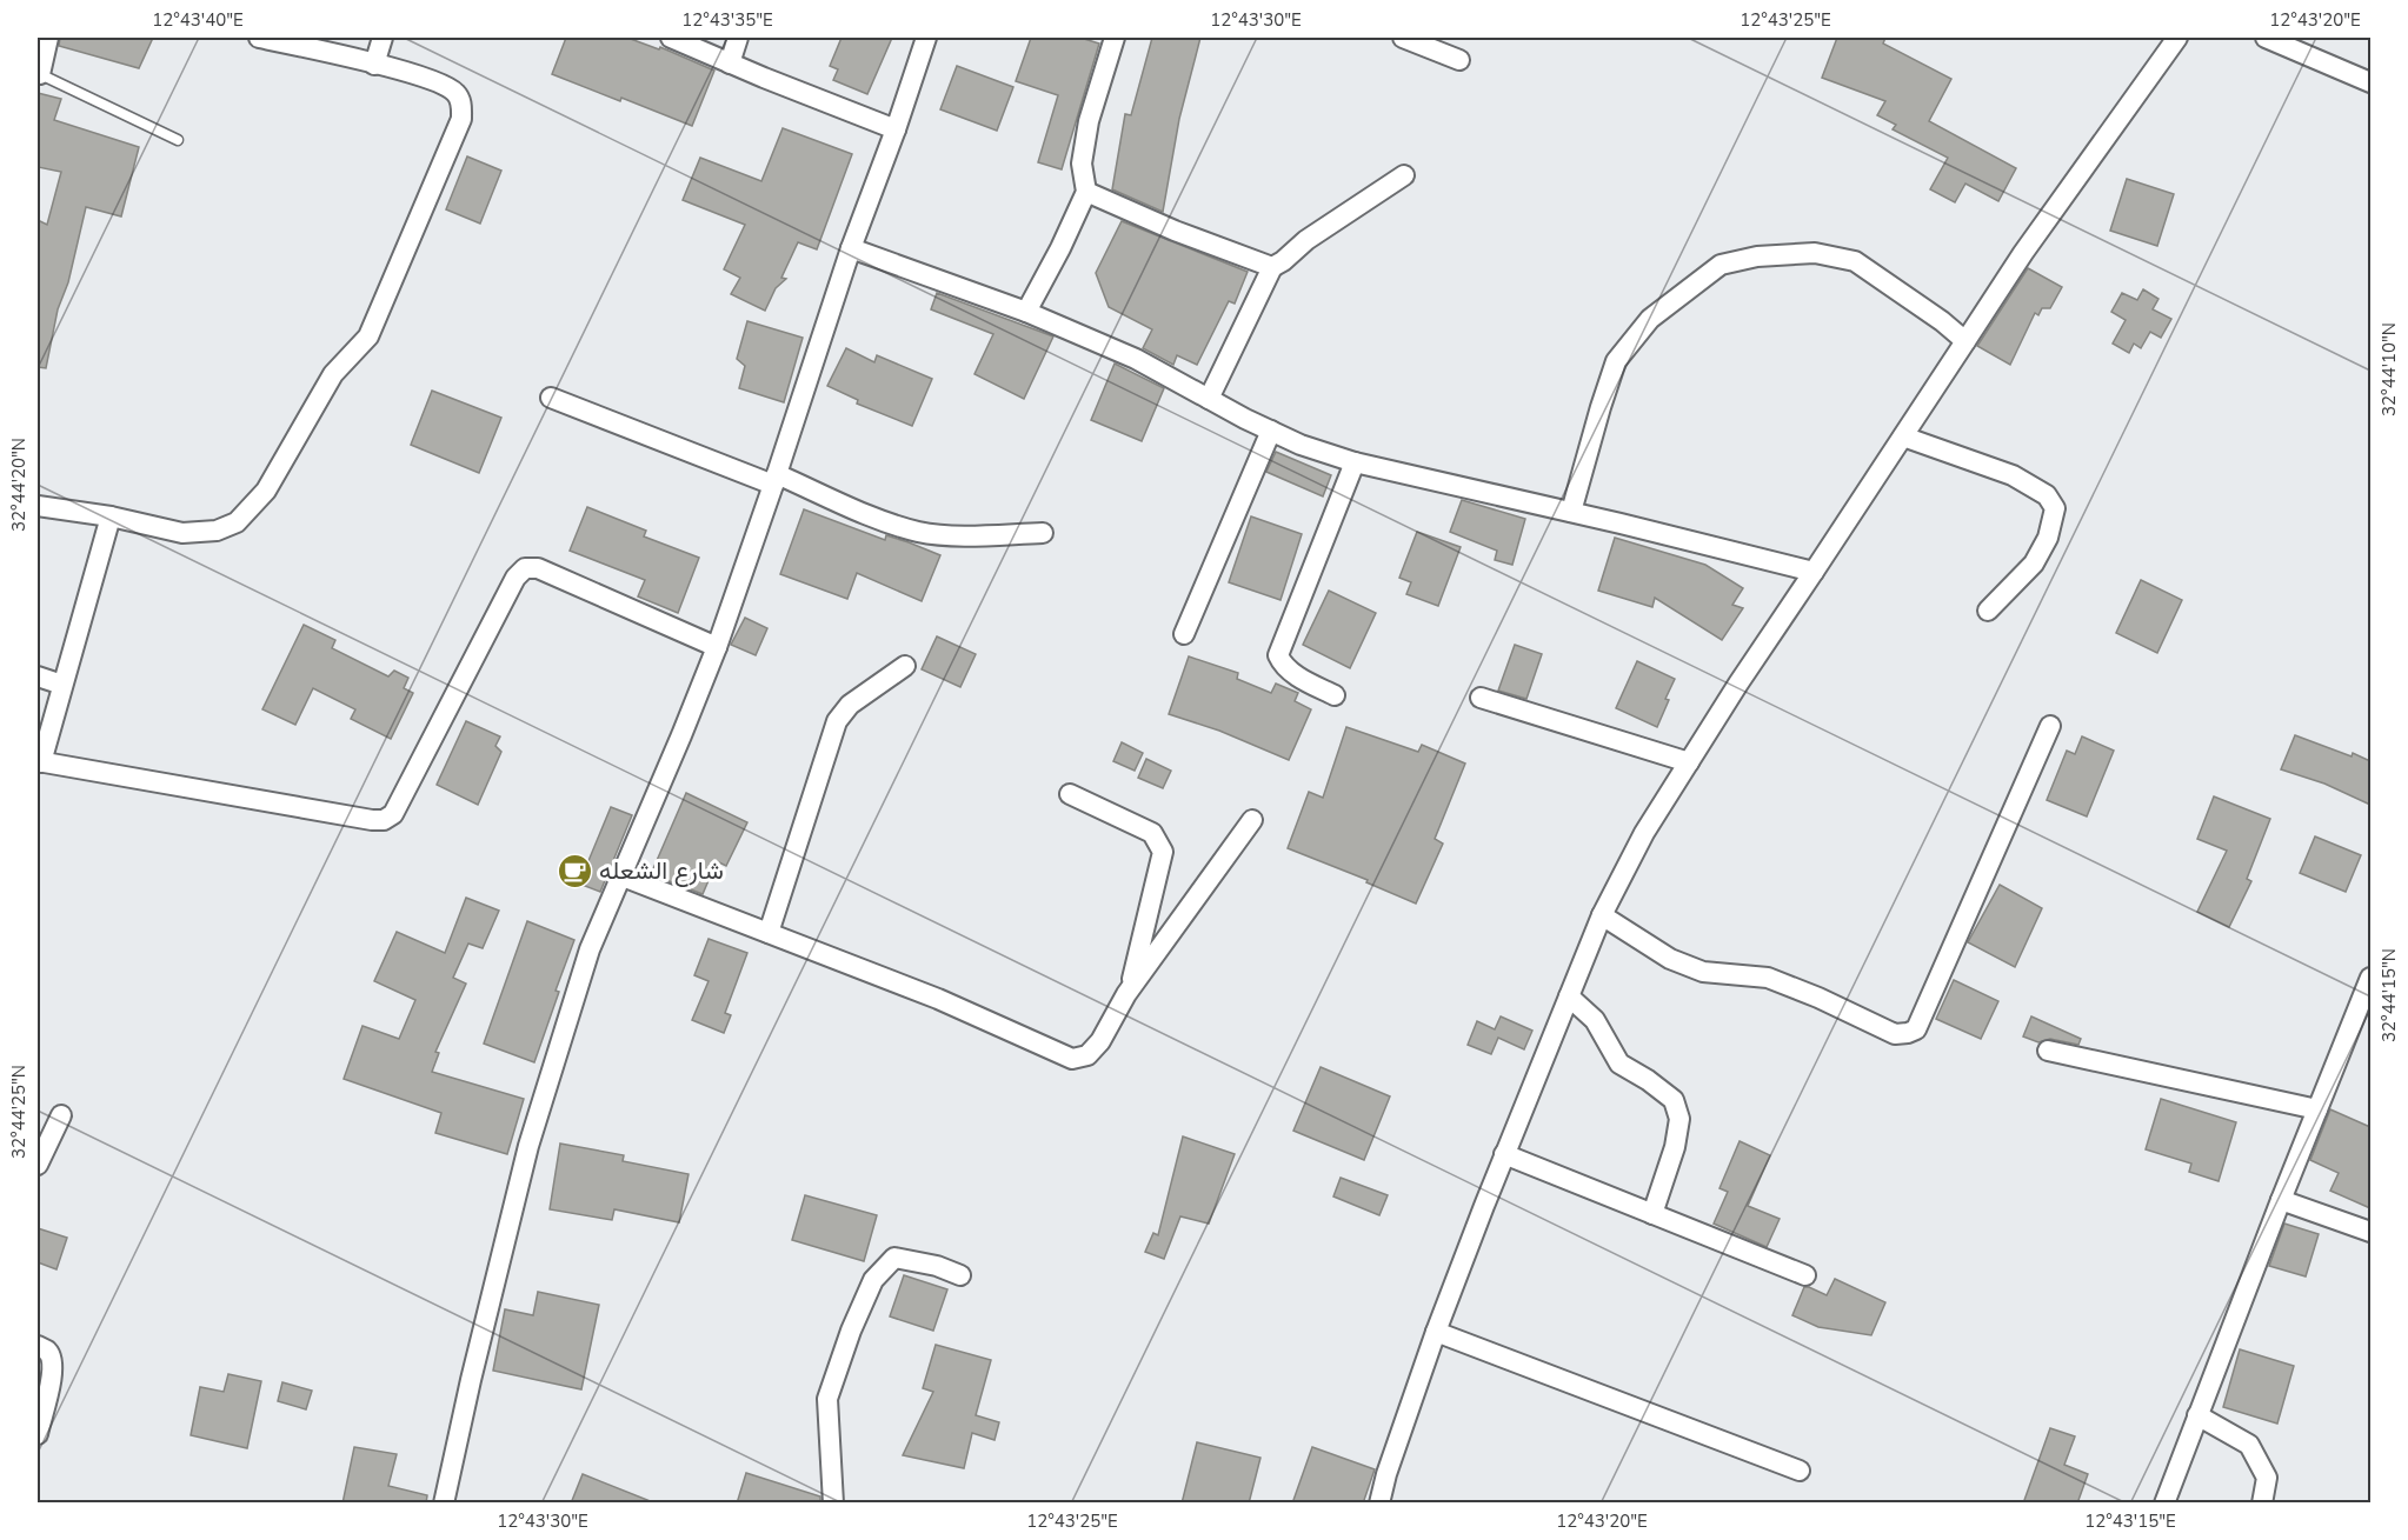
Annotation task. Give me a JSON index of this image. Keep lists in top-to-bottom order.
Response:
{
  "places": {
    "cafe": ["شارع الشعله"]
  },
  "coordinates": [
    "12°43'40\"E",
    "12°43'35\"E",
    "12°43'30\"E",
    "12°43'25\"E",
    "12°43'20\"E",
    "32°44'10\"N",
    "32°44'20\"N",
    "32°44'15\"N",
    "32°44'25\"N",
    "12°43'15\"E"
  ]
}
